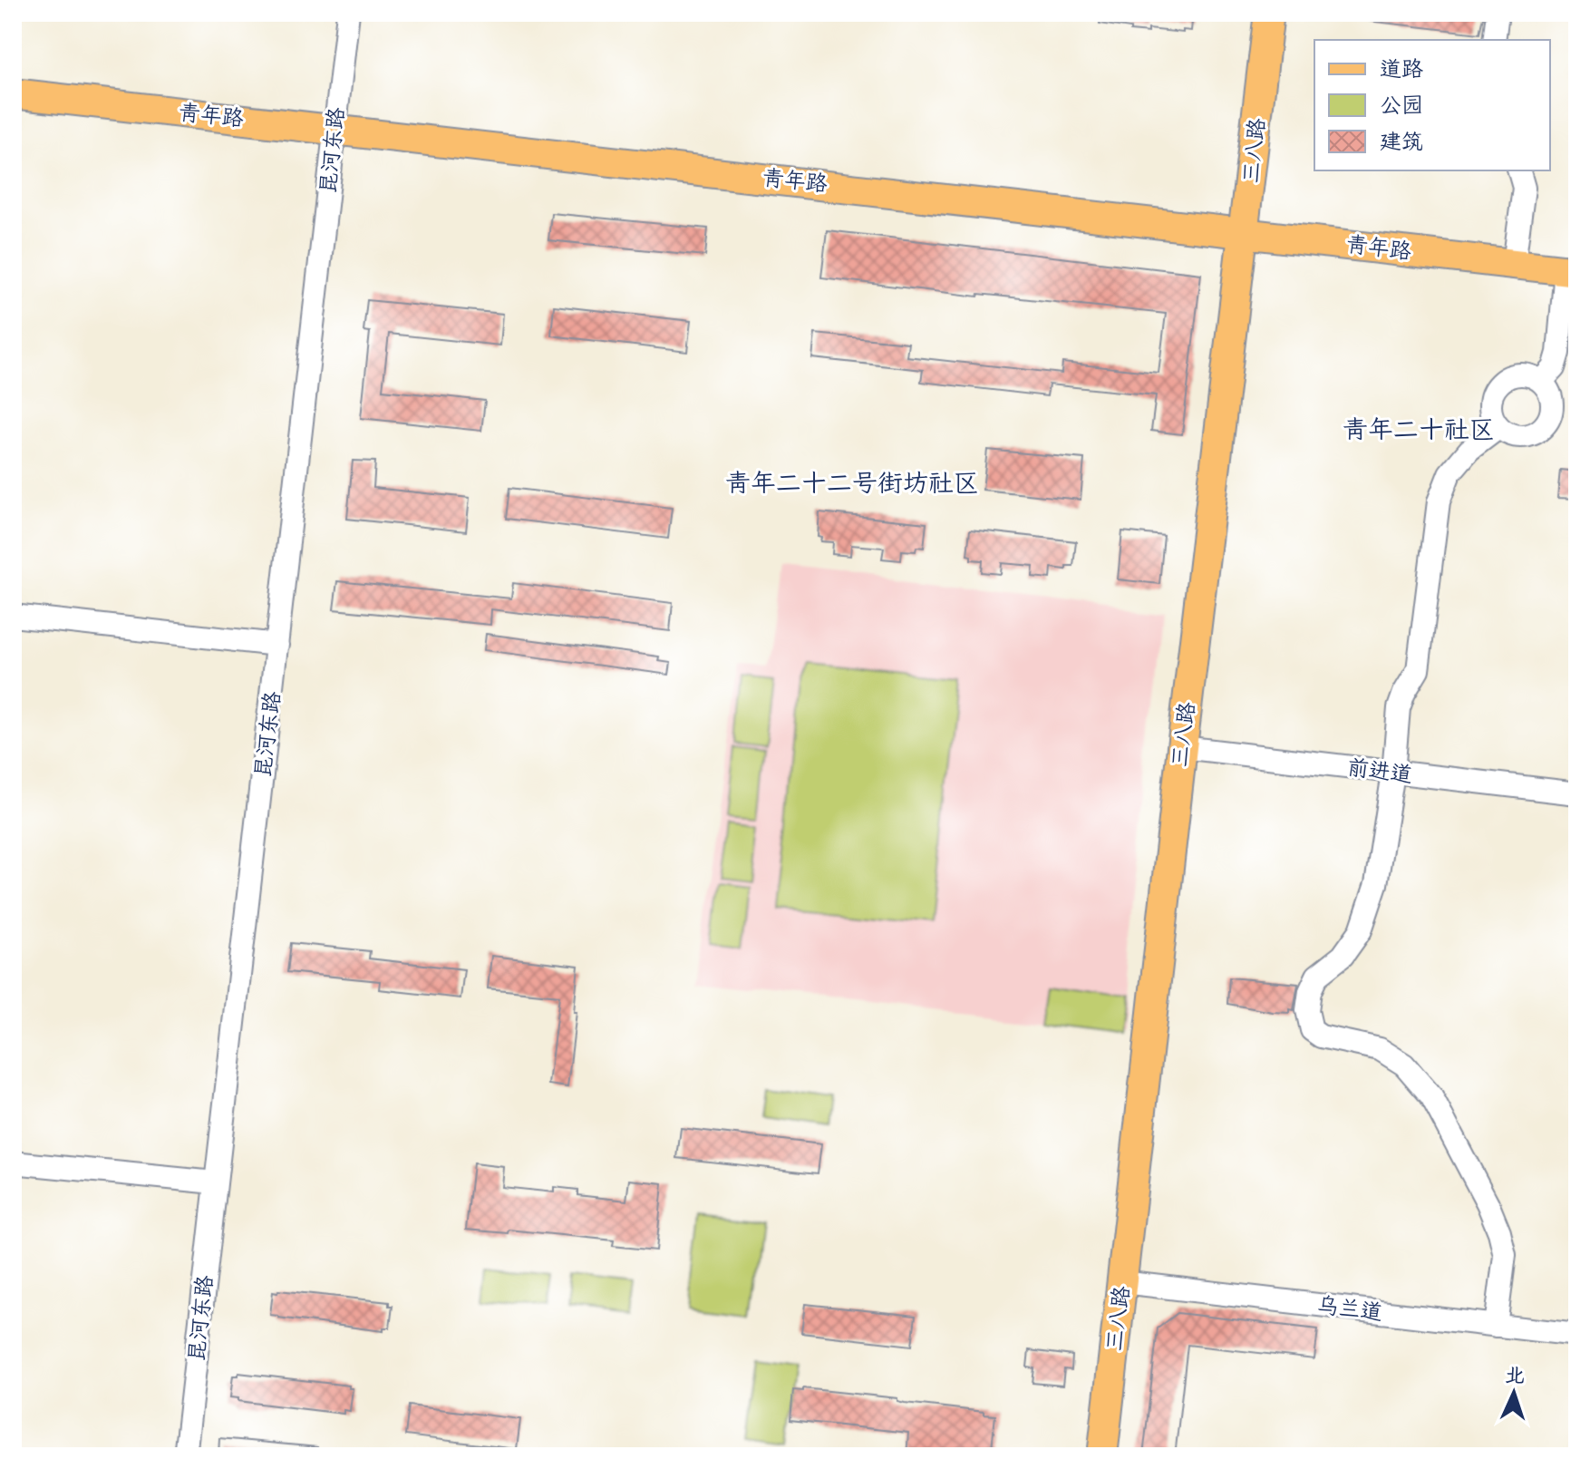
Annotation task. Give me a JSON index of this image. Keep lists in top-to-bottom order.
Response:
{
  "streets": {
    "main road": ["青年路", "三八路"],
    "street": ["昆河东路", "前进道", "乌兰道"]
  },
  "crossings": [
    ["青年路", "昆河东路"],
    ["青年路", "三八路"],
    ["三八路", "前进道"],
    ["三八路", "乌兰道"]
  ],
  "districts": ["青年二十社区", "青年二十二号街坊社区"],
  "legend": ["道路", "公园", "建筑"],
  "north": "top"
}
